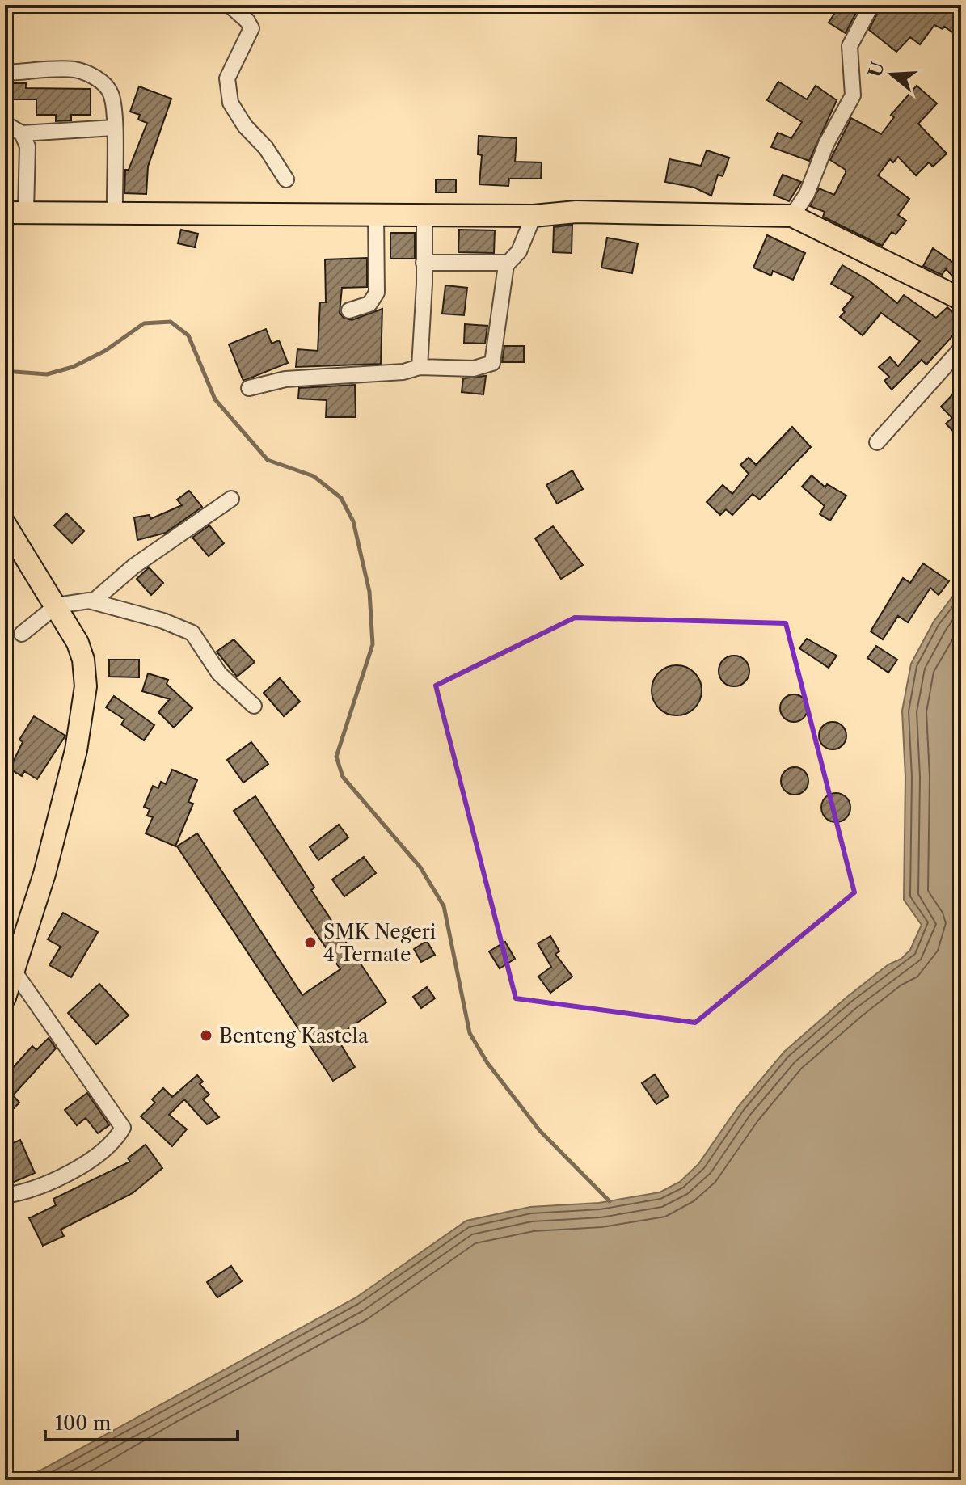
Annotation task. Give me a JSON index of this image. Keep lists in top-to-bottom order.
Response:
{
  "places": ["SMK Negeri 4 Ternate", "Benteng Kastela"],
  "scale_bar": "100 m",
  "north": "left"
}
